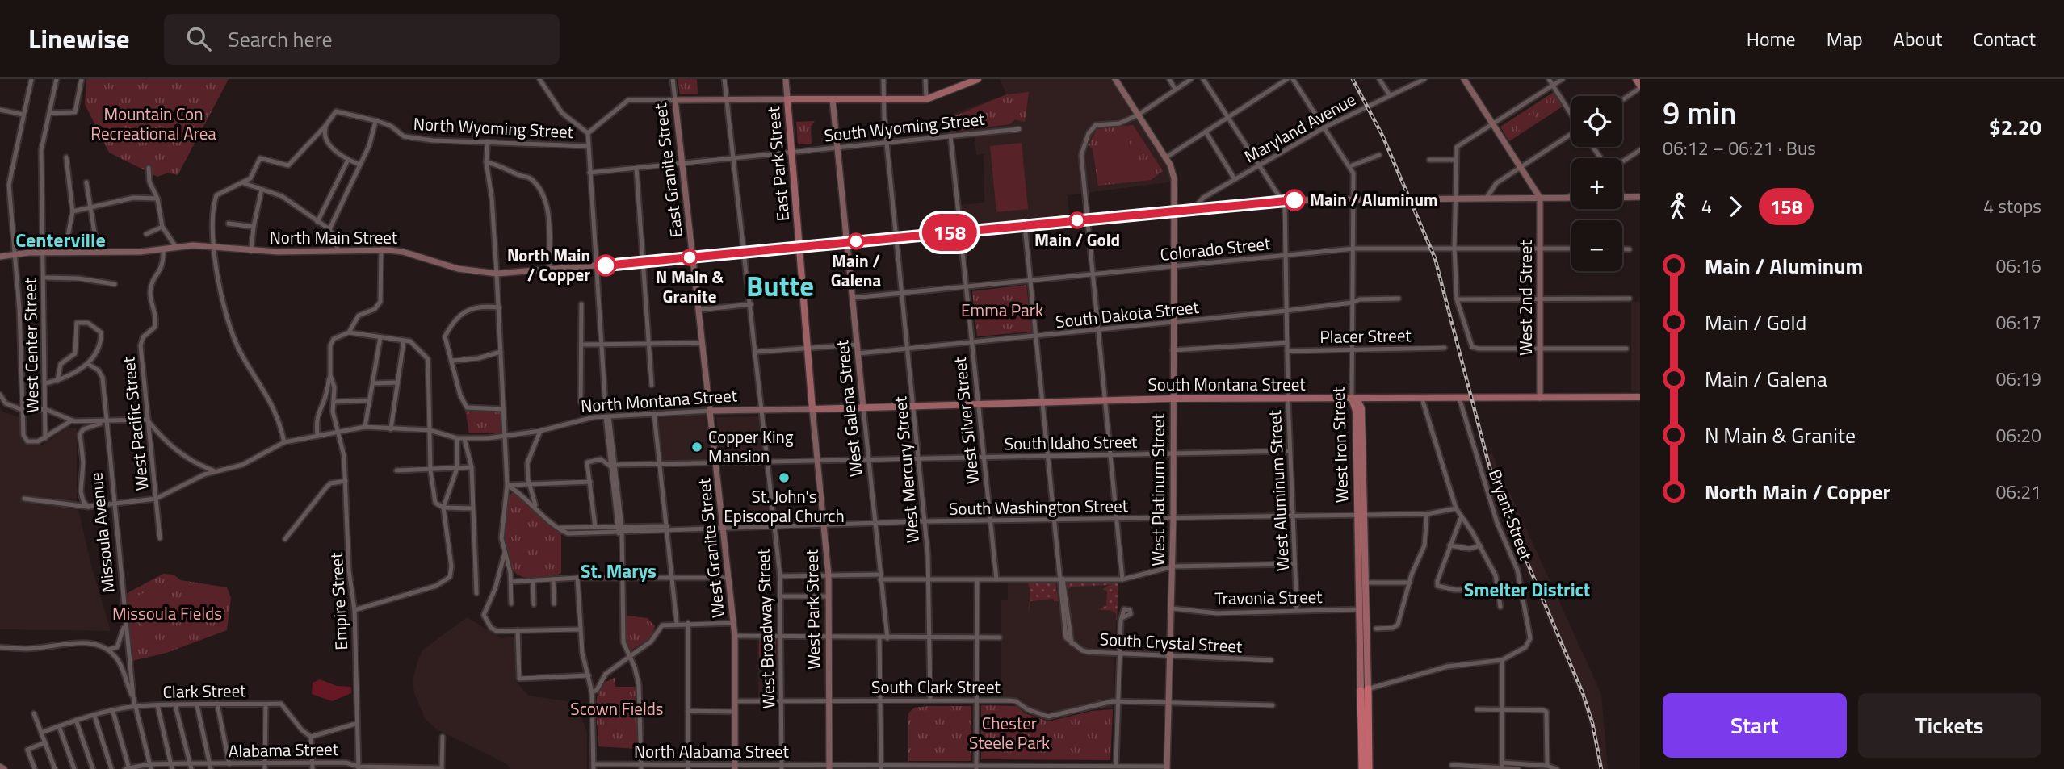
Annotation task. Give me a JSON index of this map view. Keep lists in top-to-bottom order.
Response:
{
  "streets": {
    "main road": [
      "East Park Street",
      "South Montana Street",
      "West Iron Street",
      "West Park Street"
    ],
    "street": [
      "South Wyoming Street",
      "North Wyoming Street",
      "Maryland Avenue",
      "East Granite Street",
      "North Main Street",
      "Colorado Street",
      "West 2nd Street",
      "South Dakota Street",
      "Placer Street",
      "West Center Street",
      "North Montana Street",
      "West Galena Street",
      "West Silver Street",
      "West Pacific Street",
      "South Idaho Street",
      "West Mercury Street",
      "West Platinum Street",
      "West Aluminum Street",
      "South Washington Street",
      "Bryant Street",
      "Missoula Avenue",
      "West Granite Street",
      "Travonia Street",
      "Empire Street",
      "West Broadway Street",
      "South Crystal Street",
      "South Clark Street",
      "Clark Street",
      "Alabama Street",
      "North Alabama Street"
    ]
  },
  "crossings": [
    ["South Wyoming Street", "East Park Street"],
    ["South Wyoming Street", "West Galena Street"],
    ["South Wyoming Street", "West Silver Street"],
    ["South Wyoming Street", "West Mercury Street"],
    ["Maryland Avenue", "North Main Street"],
    ["East Park Street", "North Main Street"],
    ["East Park Street", "West Park Street"],
    ["East Granite Street", "North Main Street"],
    ["East Granite Street", "West Granite Street"],
    ["North Main Street", "West 2nd Street"],
    ["North Main Street", "West Center Street"],
    ["North Main Street", "West Galena Street"],
    ["North Main Street", "West Silver Street"],
    ["North Main Street", "West Pacific Street"],
    ["North Main Street", "West Iron Street"],
    ["North Main Street", "West Mercury Street"],
    ["North Main Street", "West Platinum Street"],
    ["North Main Street", "West Aluminum Street"],
    ["North Main Street", "West Granite Street"],
    ["North Main Street", "West Park Street"],
    ["North Main Street", "West Broadway Street"],
    ["North Main Street", "South Crystal Street"],
    ["Colorado Street", "West 2nd Street"],
    ["Colorado Street", "West Galena Street"],
    ["Colorado Street", "West Silver Street"],
    ["Colorado Street", "West Iron Street"],
    ["Colorado Street", "West Mercury Street"],
    ["Colorado Street", "West Platinum Street"],
    ["Colorado Street", "West Aluminum Street"],
    ["Colorado Street", "South Crystal Street"],
    ["West 2nd Street", "South Montana Street"],
    ["South Dakota Street", "West Galena Street"],
    ["South Dakota Street", "West Silver Street"],
    ["South Dakota Street", "West Iron Street"],
    ["South Dakota Street", "West Mercury Street"],
    ["South Dakota Street", "West Platinum Street"],
    ["South Dakota Street", "West Aluminum Street"],
    ["South Dakota Street", "South Crystal Street"],
    ["Placer Street", "West Iron Street"],
    ["Placer Street", "West Aluminum Street"],
    ["South Montana Street", "North Montana Street"],
    ["South Montana Street", "West Galena Street"],
    ["South Montana Street", "West Silver Street"],
    ["South Montana Street", "West Iron Street"],
    ["South Montana Street", "West Mercury Street"],
    ["South Montana Street", "West Platinum Street"],
    ["South Montana Street", "West Aluminum Street"],
    ["South Montana Street", "Bryant Street"],
    ["South Montana Street", "West Park Street"],
    ["South Montana Street", "South Crystal Street"],
    ["North Montana Street", "West Pacific Street"],
    ["North Montana Street", "Missoula Avenue"],
    ["North Montana Street", "West Granite Street"],
    ["North Montana Street", "Empire Street"],
    ["North Montana Street", "West Park Street"],
    ["North Montana Street", "West Broadway Street"],
    ["West Galena Street", "South Idaho Street"],
    ["West Galena Street", "South Washington Street"],
    ["West Silver Street", "South Idaho Street"],
    ["West Silver Street", "South Washington Street"],
    ["South Idaho Street", "West Mercury Street"],
    ["South Idaho Street", "West Platinum Street"],
    ["South Idaho Street", "West Aluminum Street"],
    ["South Idaho Street", "West Granite Street"],
    ["South Idaho Street", "West Park Street"],
    ["South Idaho Street", "West Broadway Street"],
    ["South Idaho Street", "South Crystal Street"],
    ["West Iron Street", "South Washington Street"],
    ["West Iron Street", "Travonia Street"],
    ["West Mercury Street", "South Washington Street"],
    ["West Mercury Street", "South Clark Street"],
    ["West Platinum Street", "South Washington Street"],
    ["West Platinum Street", "Travonia Street"],
    ["West Platinum Street", "South Crystal Street"],
    ["West Platinum Street", "South Clark Street"],
    ["West Aluminum Street", "South Washington Street"],
    ["West Aluminum Street", "Travonia Street"],
    ["South Washington Street", "West Granite Street"],
    ["South Washington Street", "West Park Street"],
    ["South Washington Street", "West Broadway Street"],
    ["South Washington Street", "South Crystal Street"],
    ["Missoula Avenue", "Clark Street"],
    ["Missoula Avenue", "Alabama Street"],
    ["West Granite Street", "South Clark Street"],
    ["West Granite Street", "North Alabama Street"],
    ["Empire Street", "Alabama Street"],
    ["West Park Street", "South Clark Street"],
    ["West Park Street", "North Alabama Street"],
    ["West Broadway Street", "South Clark Street"],
    ["West Broadway Street", "North Alabama Street"]
  ],
  "districts": [
    "Centerville",
    "Butte",
    "St. Marys",
    "Smelter District"
  ],
  "parks": [
    "Mountain Con Recreational Area",
    "Emma Park",
    "Missoula Fields",
    "Scown Fields",
    "Chester Steele Park"
  ],
  "places": [
    "Main / Aluminum",
    "Main / Gold",
    "Main / Galena",
    "N Main & Granite",
    "North Main / Copper",
    "Copper King Mansion",
    "St. John's Episcopal Church"
  ],
  "lines": ["bus line 158"],
  "page": {
    "header": "Linewise",
    "search": "Search here",
    "nav": [
      "Home",
      "Map",
      "About",
      "Contact"
    ],
    "on_map": "158",
    "heading": ["9 min", "06:12 – 06:21 · Bus", "$2.20"],
    "map_buttons": ["+", "−"],
    "legs": ["4", "158", "4 stops"],
    "list": [
      {
        "name": "Main / Aluminum",
        "value": "06:16"
      },
      {
        "name": "Main / Gold",
        "value": "06:17"
      },
      {
        "name": "Main / Galena",
        "value": "06:19"
      },
      {
        "name": "N Main & Granite",
        "value": "06:20"
      },
      {
        "name": "North Main / Copper",
        "value": "06:21"
      }
    ],
    "buttons": ["Start", "Tickets"]
  }
}
